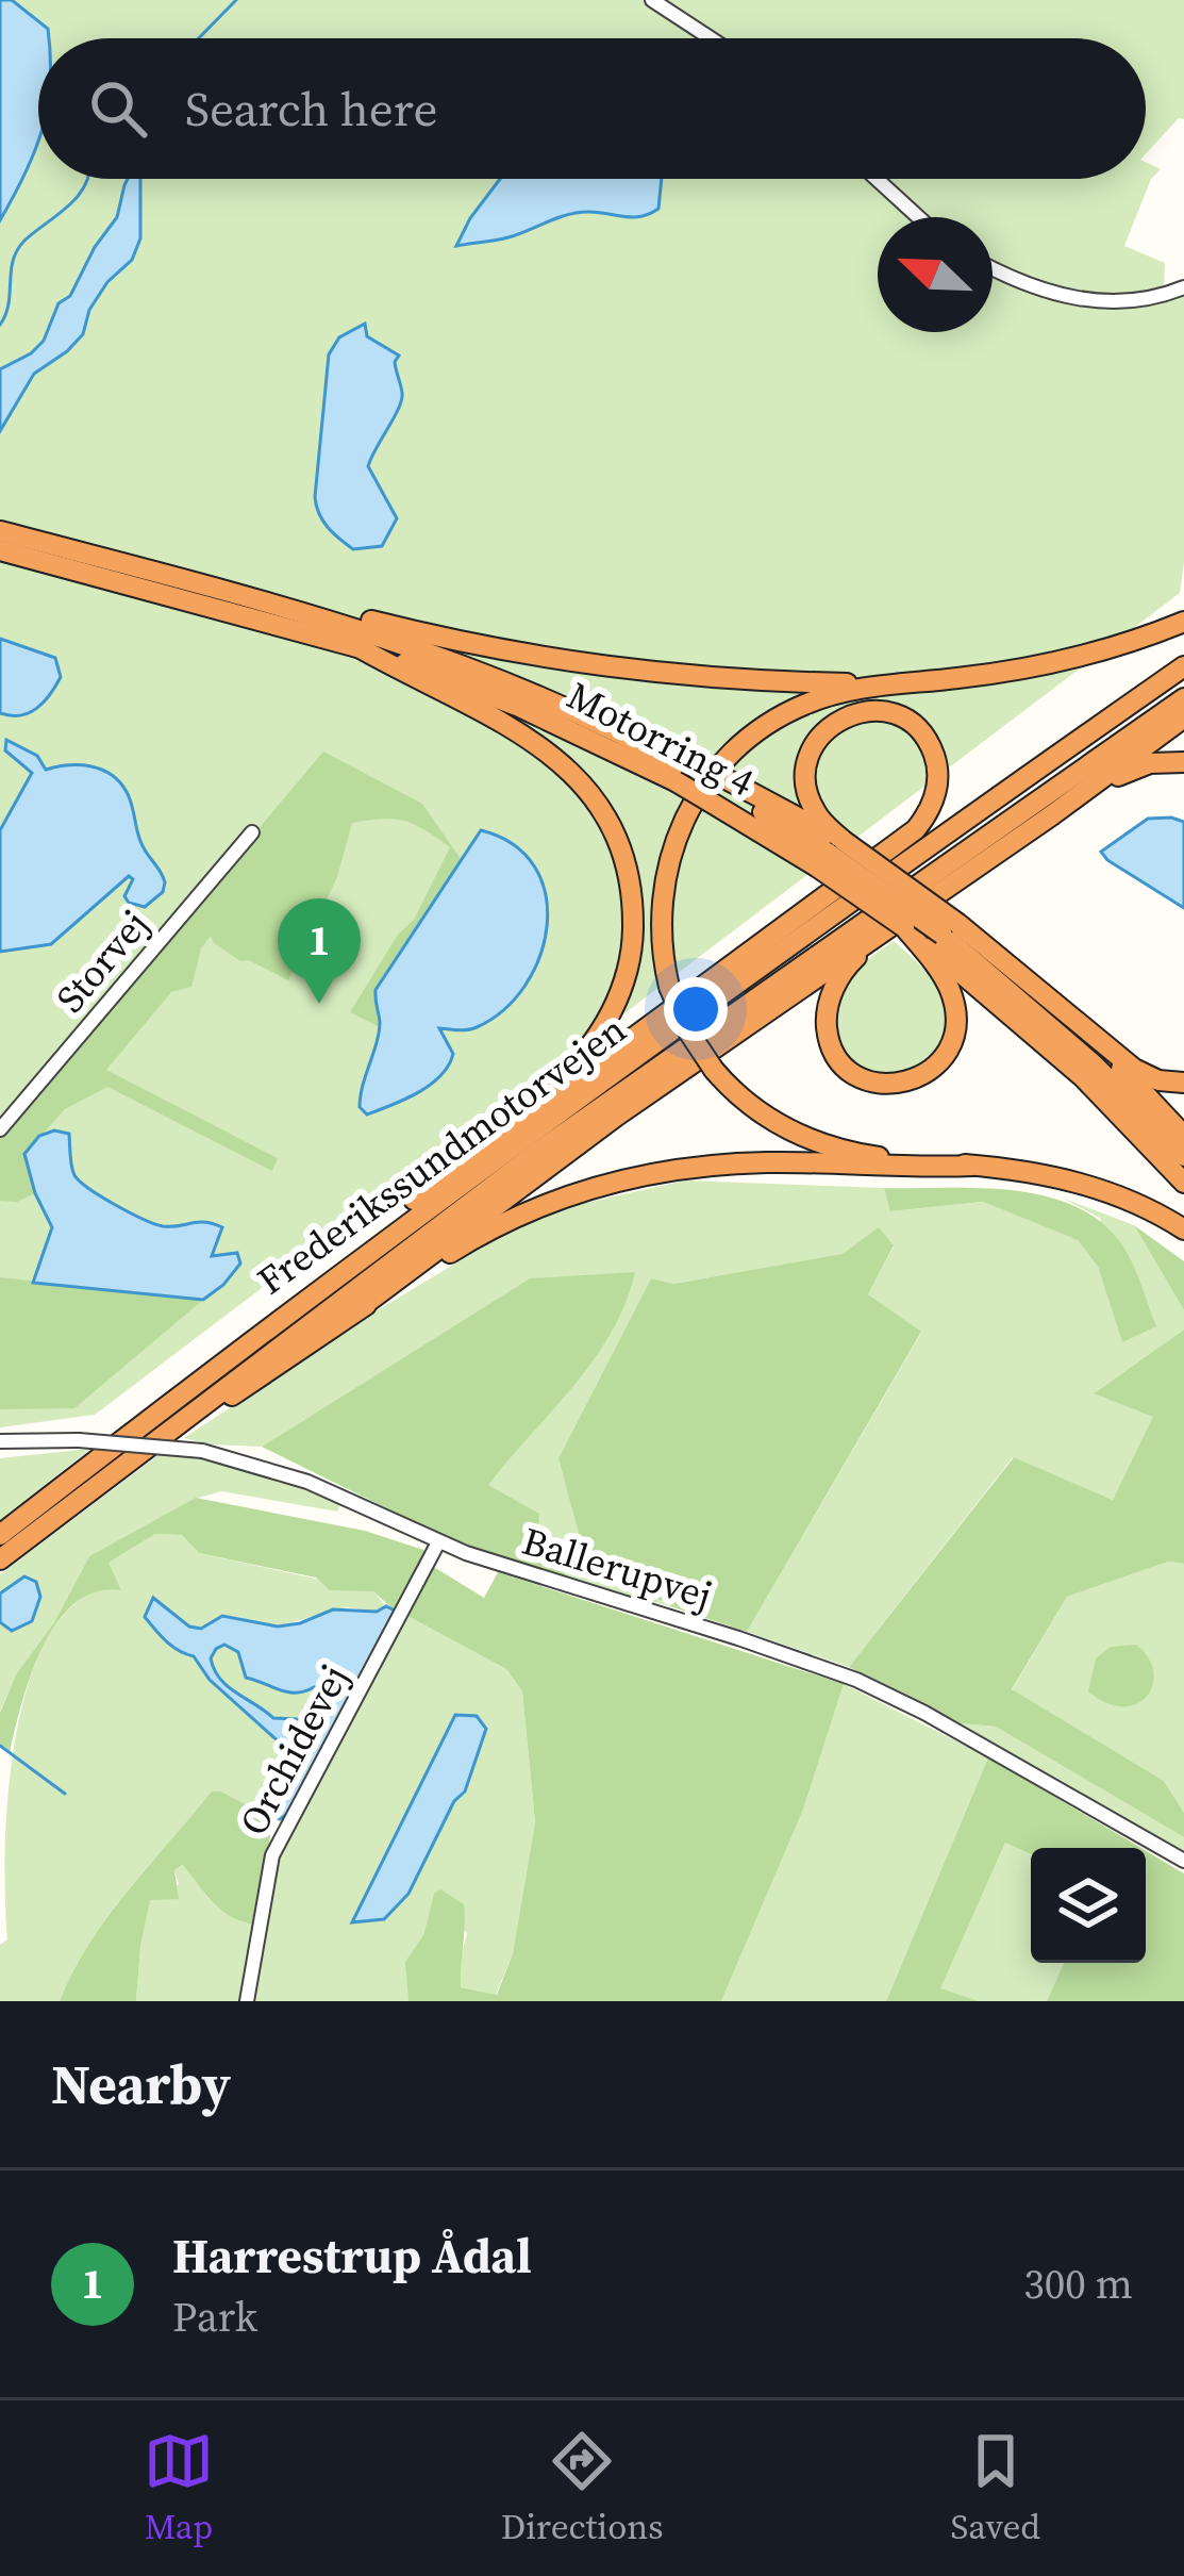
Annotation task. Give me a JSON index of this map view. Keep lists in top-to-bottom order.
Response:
{
  "streets": {
    "highway": ["Motorring 4", "Frederikssundmotorvejen"],
    "street": ["Storvej", "Ballerupvej", "Orchidevej"]
  },
  "crossings": [
    ["Ballerupvej", "Orchidevej"]
  ],
  "north": "top left",
  "page": {
    "search": "Search here",
    "pins": "1",
    "heading": "Nearby",
    "list": [
      {
        "mark": "1",
        "name": "Harrestrup Ådal",
        "note": "Park",
        "value": "300 m"
      }
    ],
    "nav": ["Map", "Directions", "Saved"]
  }
}
